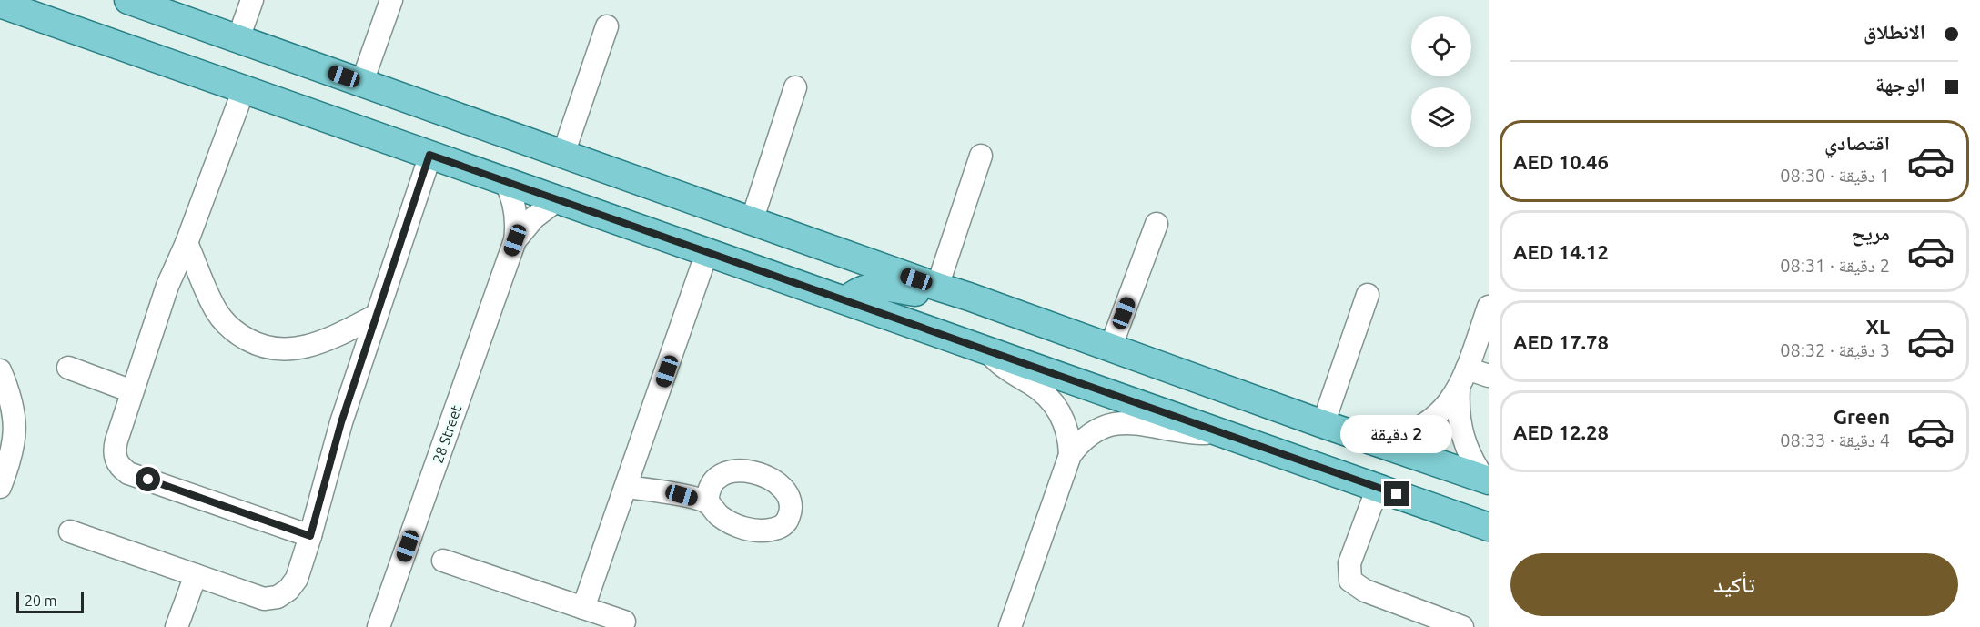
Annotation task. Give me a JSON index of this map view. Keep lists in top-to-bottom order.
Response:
{
  "streets": {
    "street": ["28 Street"]
  },
  "scale_bar": "20 m",
  "page": {
    "banner": ["الانطلاق", "الوجهة"],
    "list": [
      {
        "name": "اقتصادي",
        "note": "1 دقيقة · 08:30",
        "value": "AED 10.46"
      },
      {
        "name": "مريح",
        "note": "2 دقيقة · 08:31",
        "value": "AED 14.12"
      },
      {
        "name": "XL",
        "note": "3 دقيقة · 08:32",
        "value": "AED 17.78"
      },
      {
        "name": "Green",
        "note": "4 دقيقة · 08:33",
        "value": "AED 12.28"
      }
    ],
    "bubble": "2 دقيقة",
    "buttons": "تأكيد",
    "scale": "20 m"
  }
}
